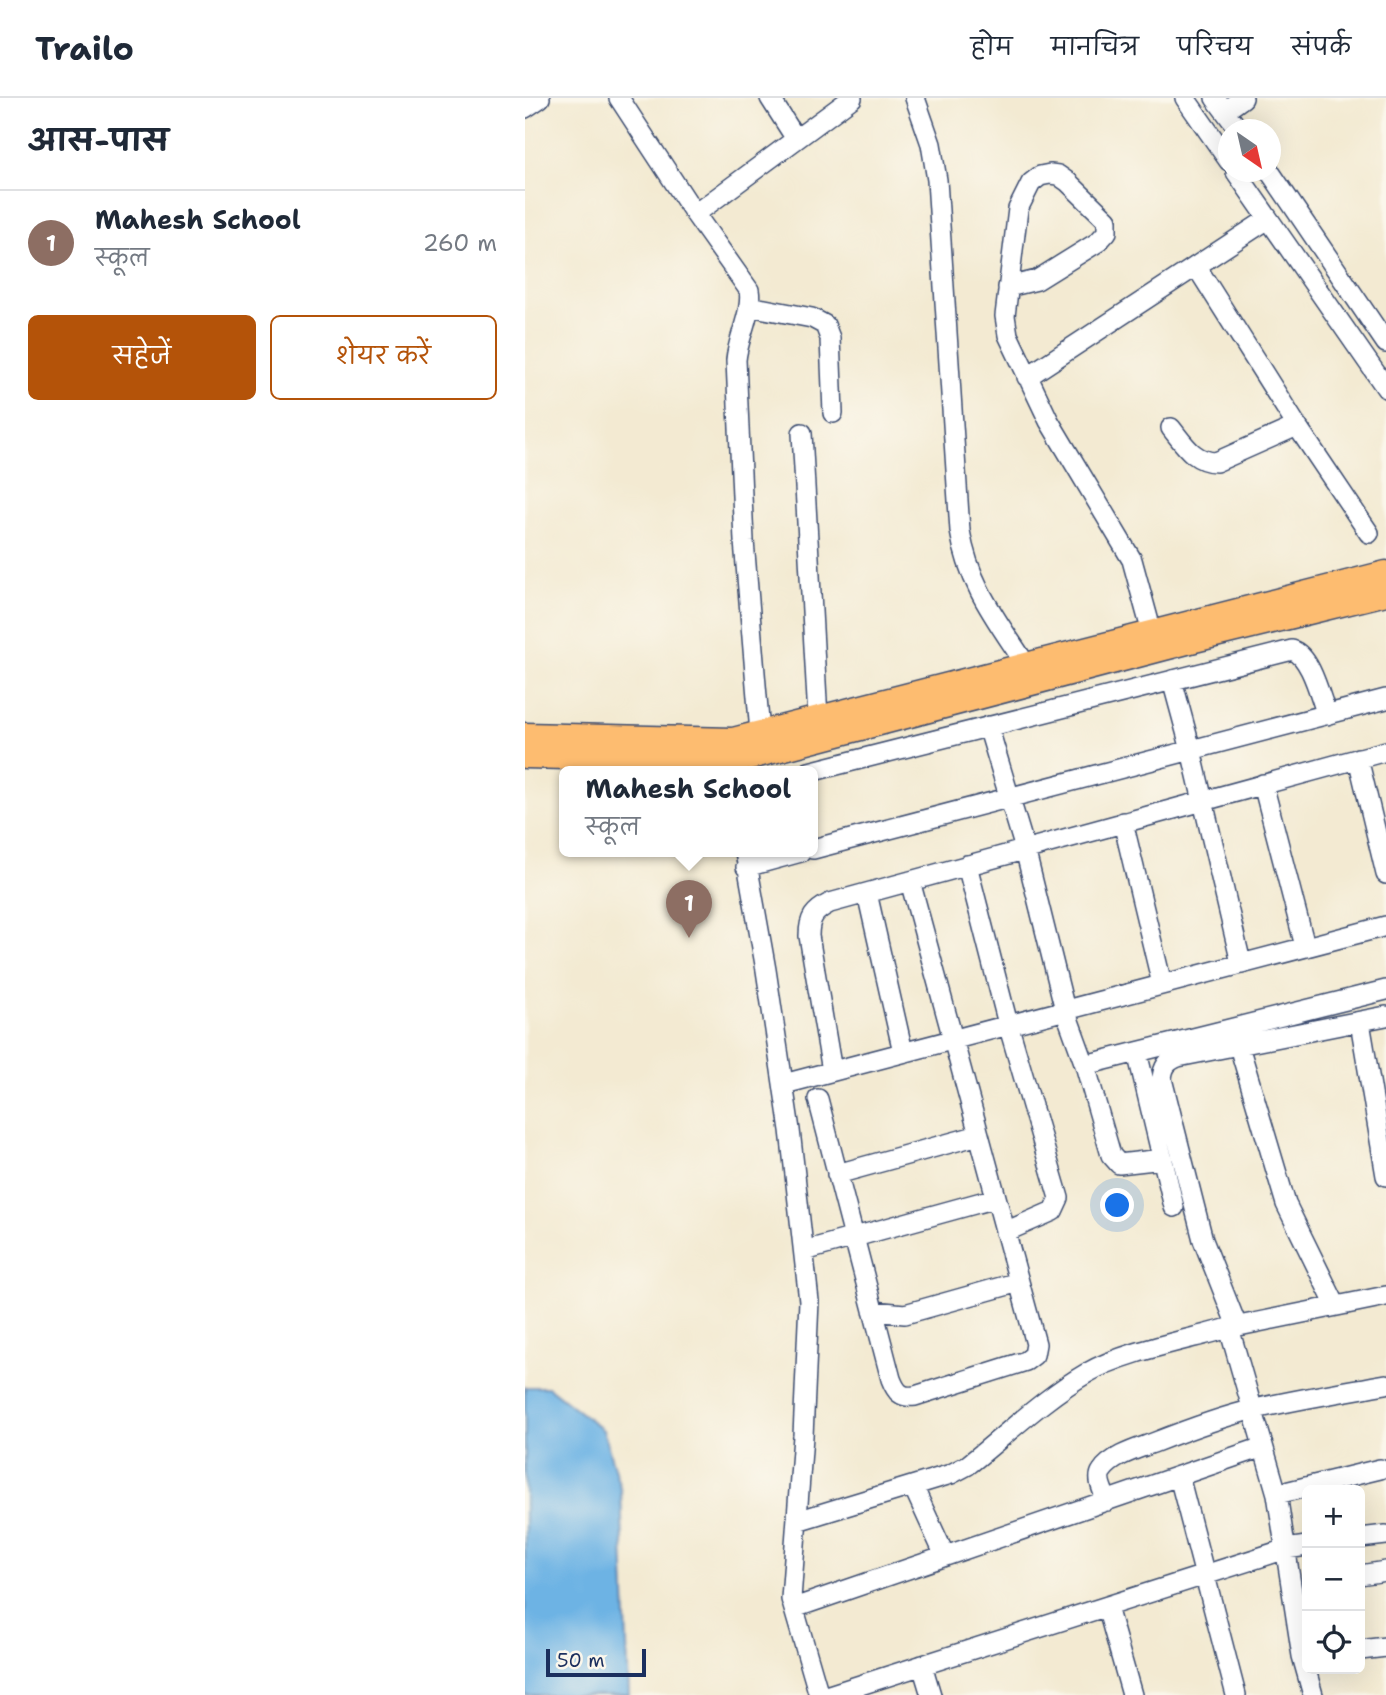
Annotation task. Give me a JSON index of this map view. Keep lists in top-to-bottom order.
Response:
{
  "scale_bar": "50 m",
  "north": "bottom right",
  "page": {
    "header": "Trailo",
    "nav": [
      "होम",
      "मानचित्र",
      "परिचय",
      "संपर्क"
    ],
    "heading": "आस-पास",
    "list": [
      {
        "mark": "1",
        "name": "Mahesh School",
        "note": "स्कूल",
        "value": "260 m"
      }
    ],
    "buttons": ["सहेजें", "शेयर करें"],
    "popup": ["Mahesh School", "स्कूल"],
    "pins": "1",
    "map_buttons": ["+", "−"],
    "scale": "50 m"
  }
}
